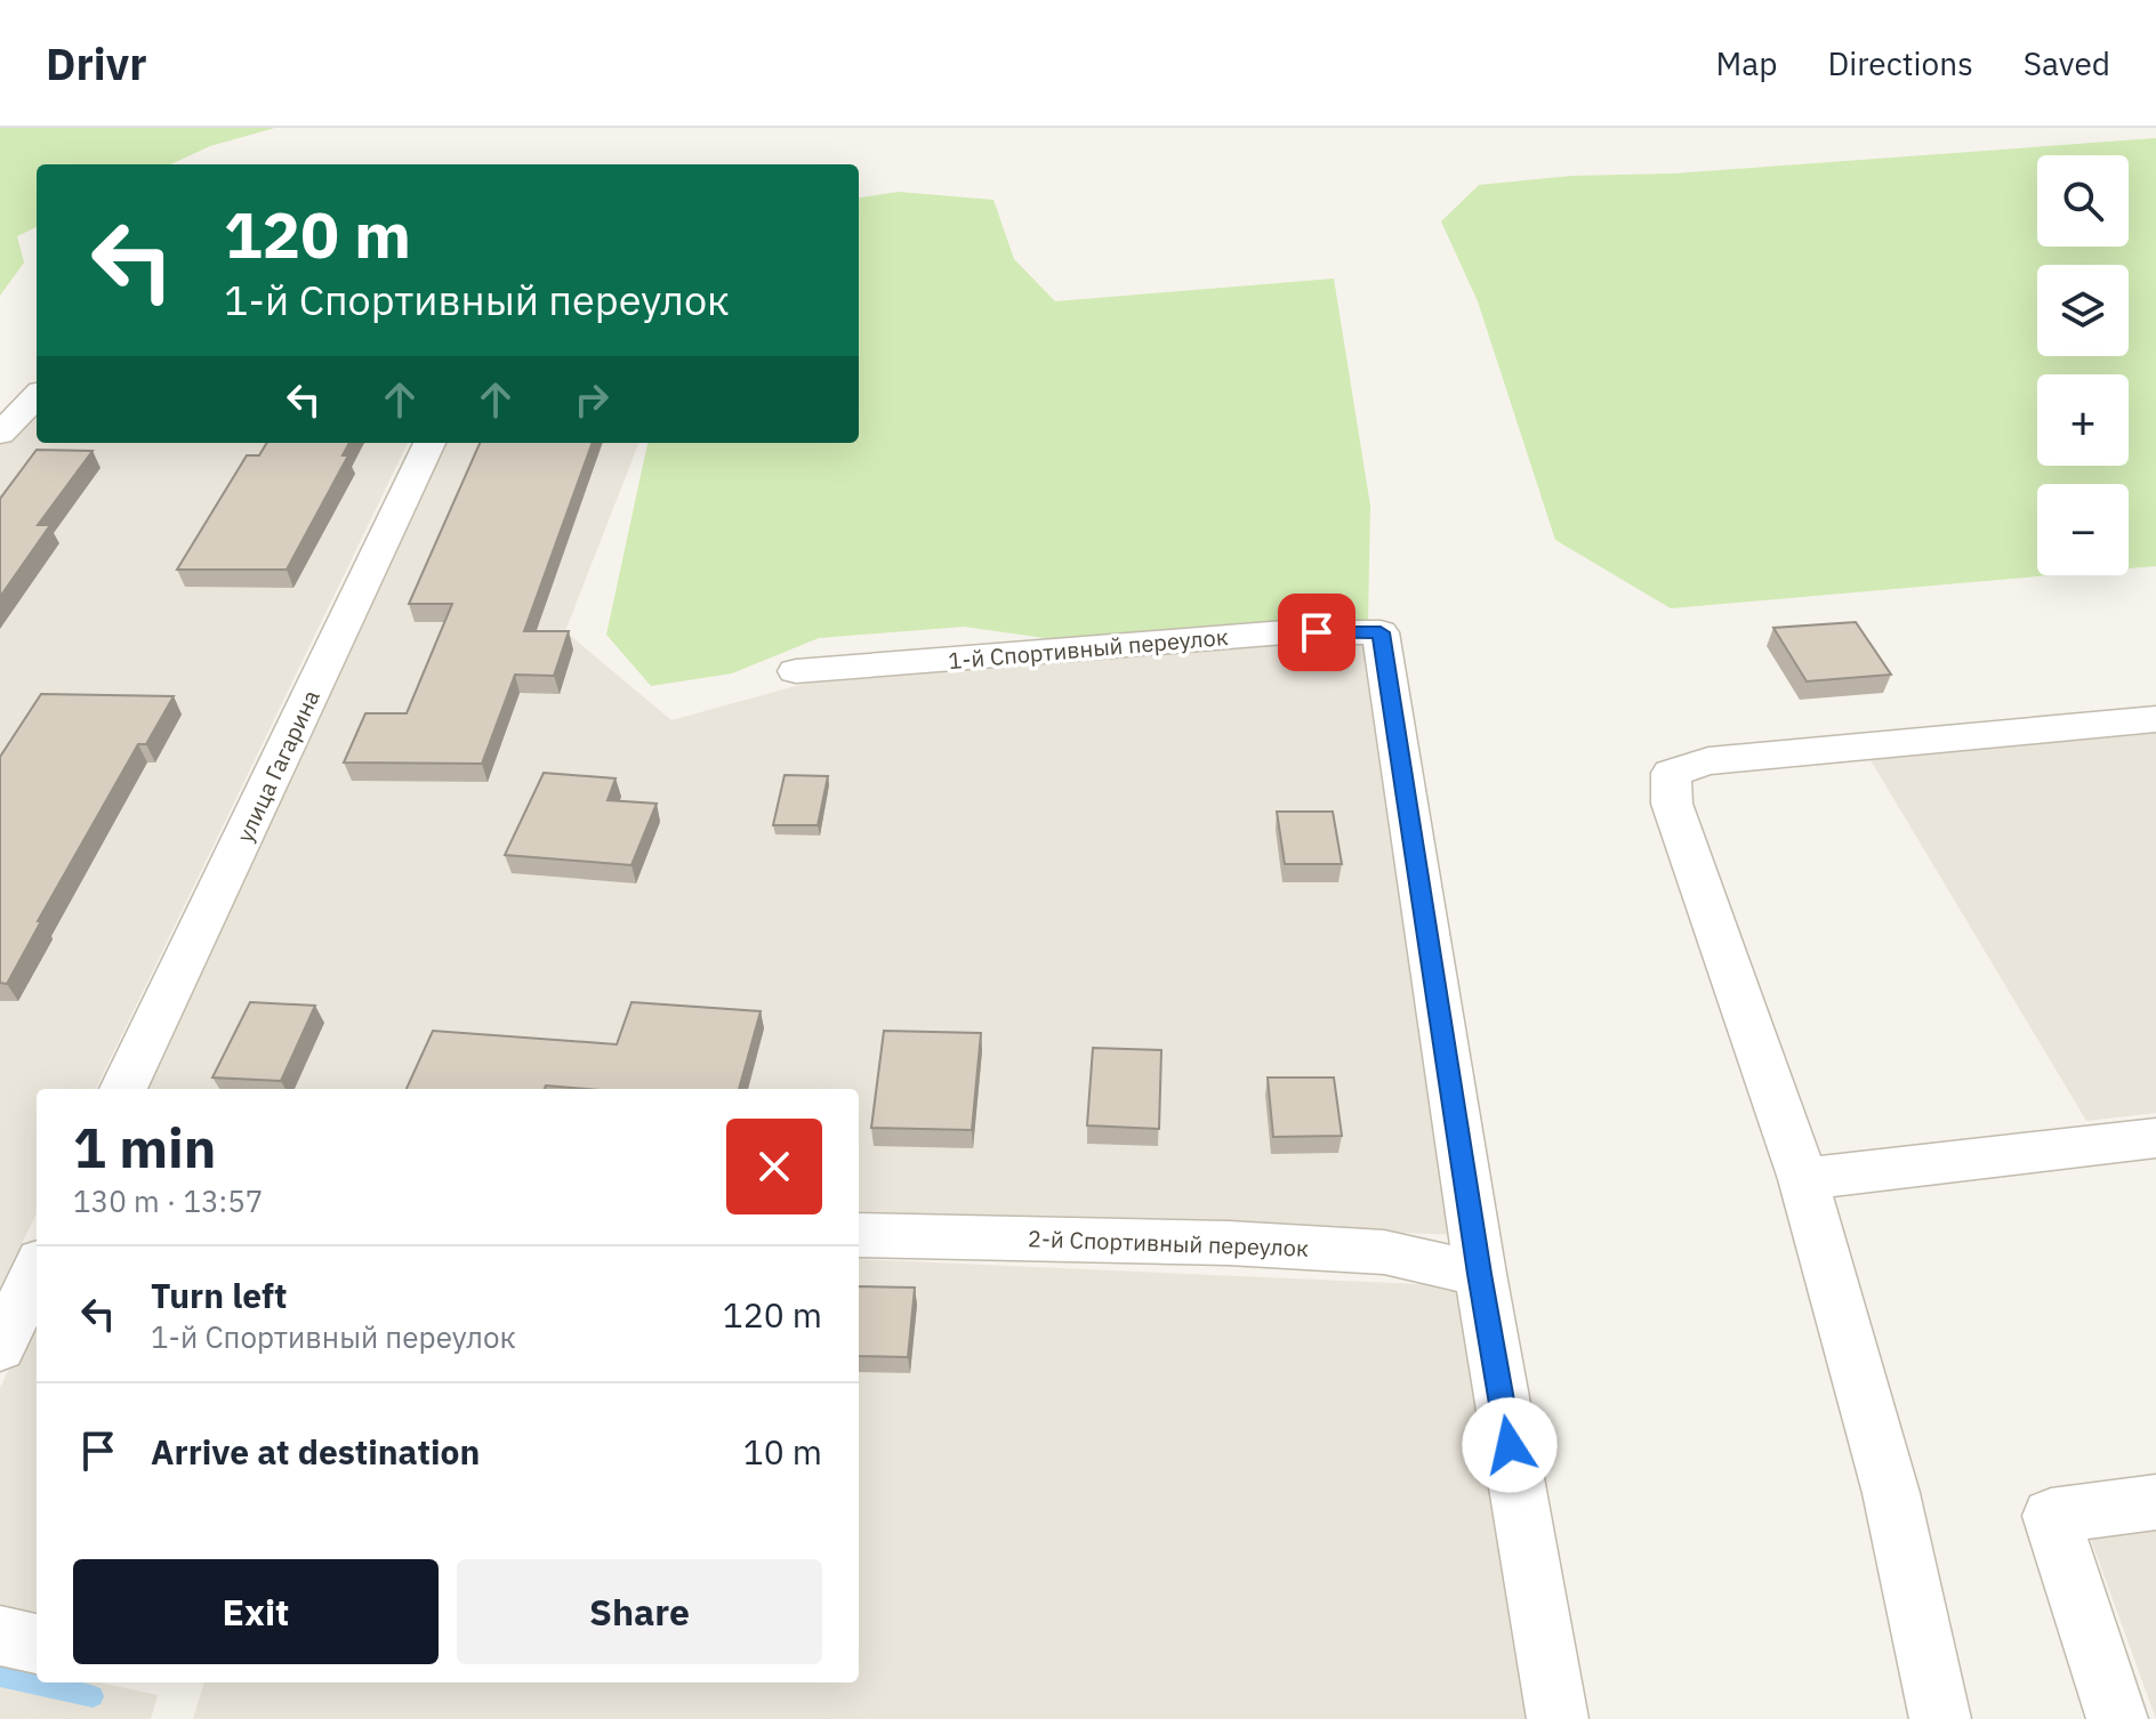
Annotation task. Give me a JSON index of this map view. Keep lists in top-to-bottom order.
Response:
{
  "streets": {
    "street": ["1-й Спортивный переулок", "улица Гагарина", "2-й Спортивный переулок"]
  },
  "crossings": [
    ["1-й Спортивный переулок", "2-й Спортивный переулок"]
  ],
  "page": {
    "header": "Drivr",
    "nav": ["Map", "Directions", "Saved"],
    "map_buttons": ["+", "−"],
    "turn": ["120 m", "1-й Спортивный переулок"],
    "heading": ["1 min", "130 m · 13:57"],
    "list": [
      {
        "name": "Turn left",
        "note": "1-й Спортивный переулок",
        "value": "120 m"
      },
      {
        "name": "Arrive at destination",
        "value": "10 m"
      }
    ],
    "buttons": ["Exit", "Share"]
  }
}
